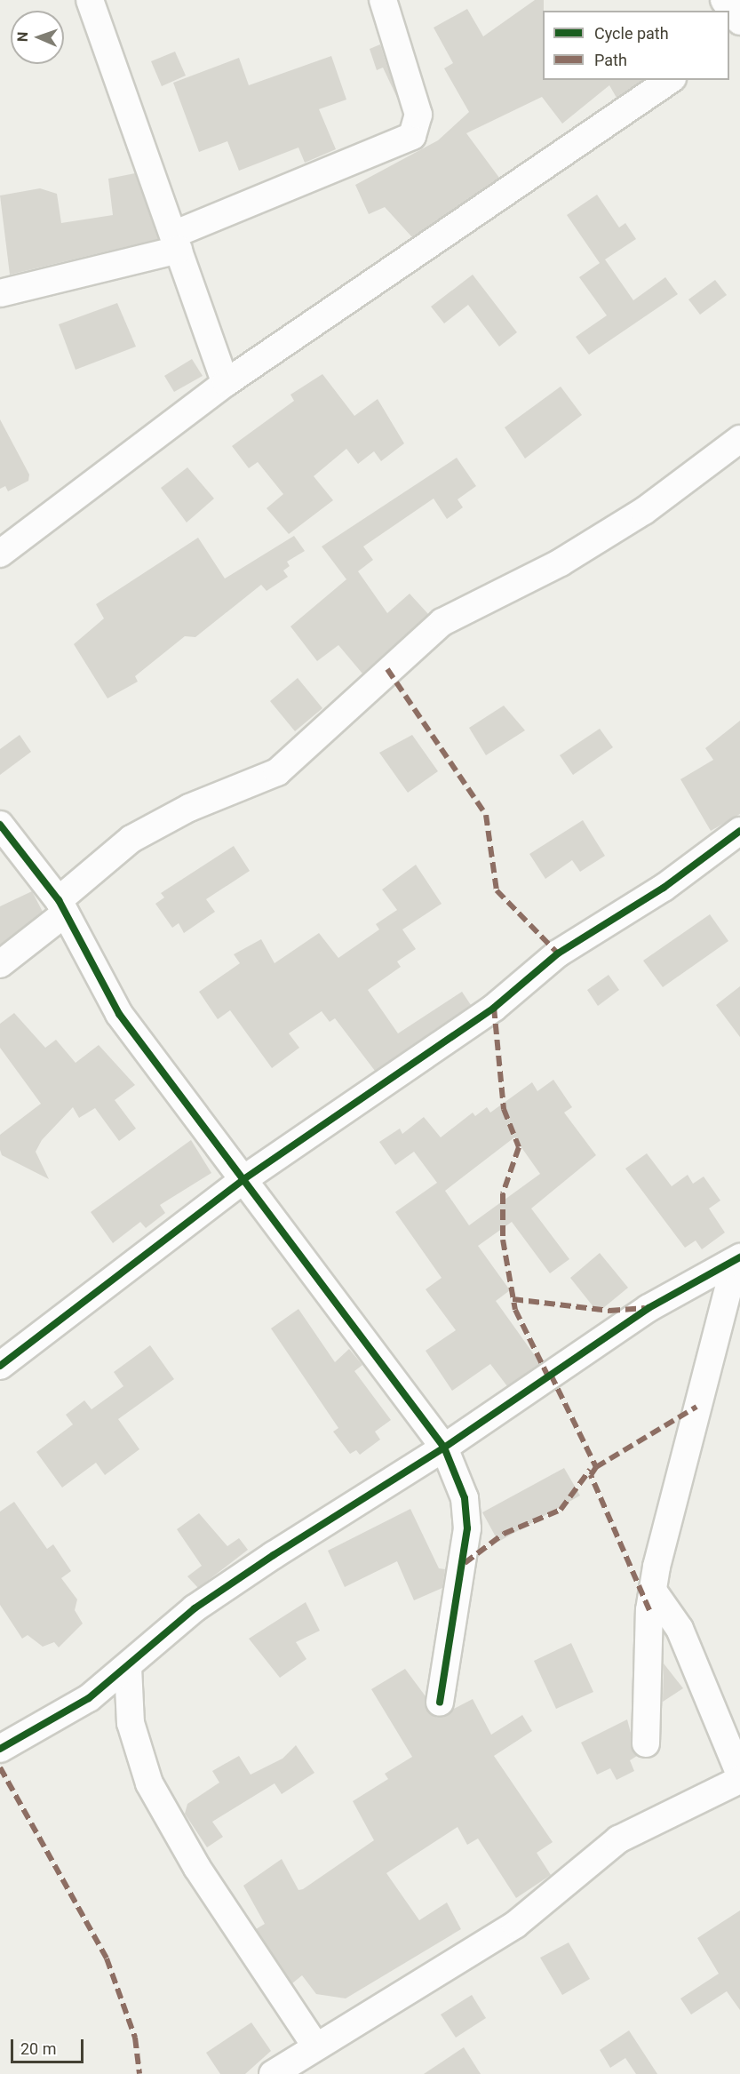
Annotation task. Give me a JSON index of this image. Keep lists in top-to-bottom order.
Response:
{
  "legend": ["Cycle path", "Path"],
  "scale_bar": "20 m",
  "north": "left"
}
